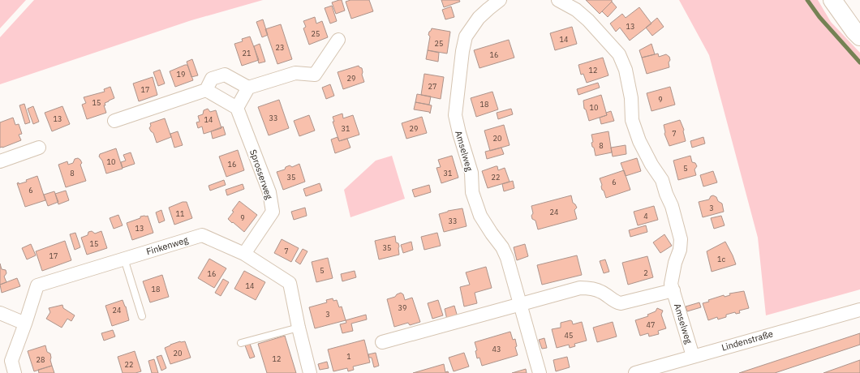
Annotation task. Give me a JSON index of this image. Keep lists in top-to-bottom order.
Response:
{
  "streets": {
    "street": [
      "Amselweg",
      "Sprosserweg",
      "Finkenweg",
      "Lindenstraße"
    ]
  },
  "crossings": [
    ["Amselweg", "Lindenstraße"],
    ["Sprosserweg", "Finkenweg"]
  ],
  "house_numbers": [
    "13",
    "25",
    "14",
    "25",
    "23",
    "21",
    "16",
    "12",
    "19",
    "29",
    "27",
    "17",
    "9",
    "15",
    "18",
    "10",
    "33",
    "13",
    "14",
    "31",
    "29",
    "7",
    "20",
    "8",
    "10",
    "16",
    "5",
    "8",
    "31",
    "35",
    "22",
    "6",
    "6",
    "3",
    "24",
    "11",
    "4",
    "9",
    "33",
    "13",
    "15",
    "35",
    "7",
    "17",
    "1c",
    "5",
    "2",
    "16",
    "14",
    "18",
    "39",
    "24",
    "3",
    "47",
    "45",
    "43",
    "20",
    "1",
    "12",
    "28",
    "22"
  ]
}
